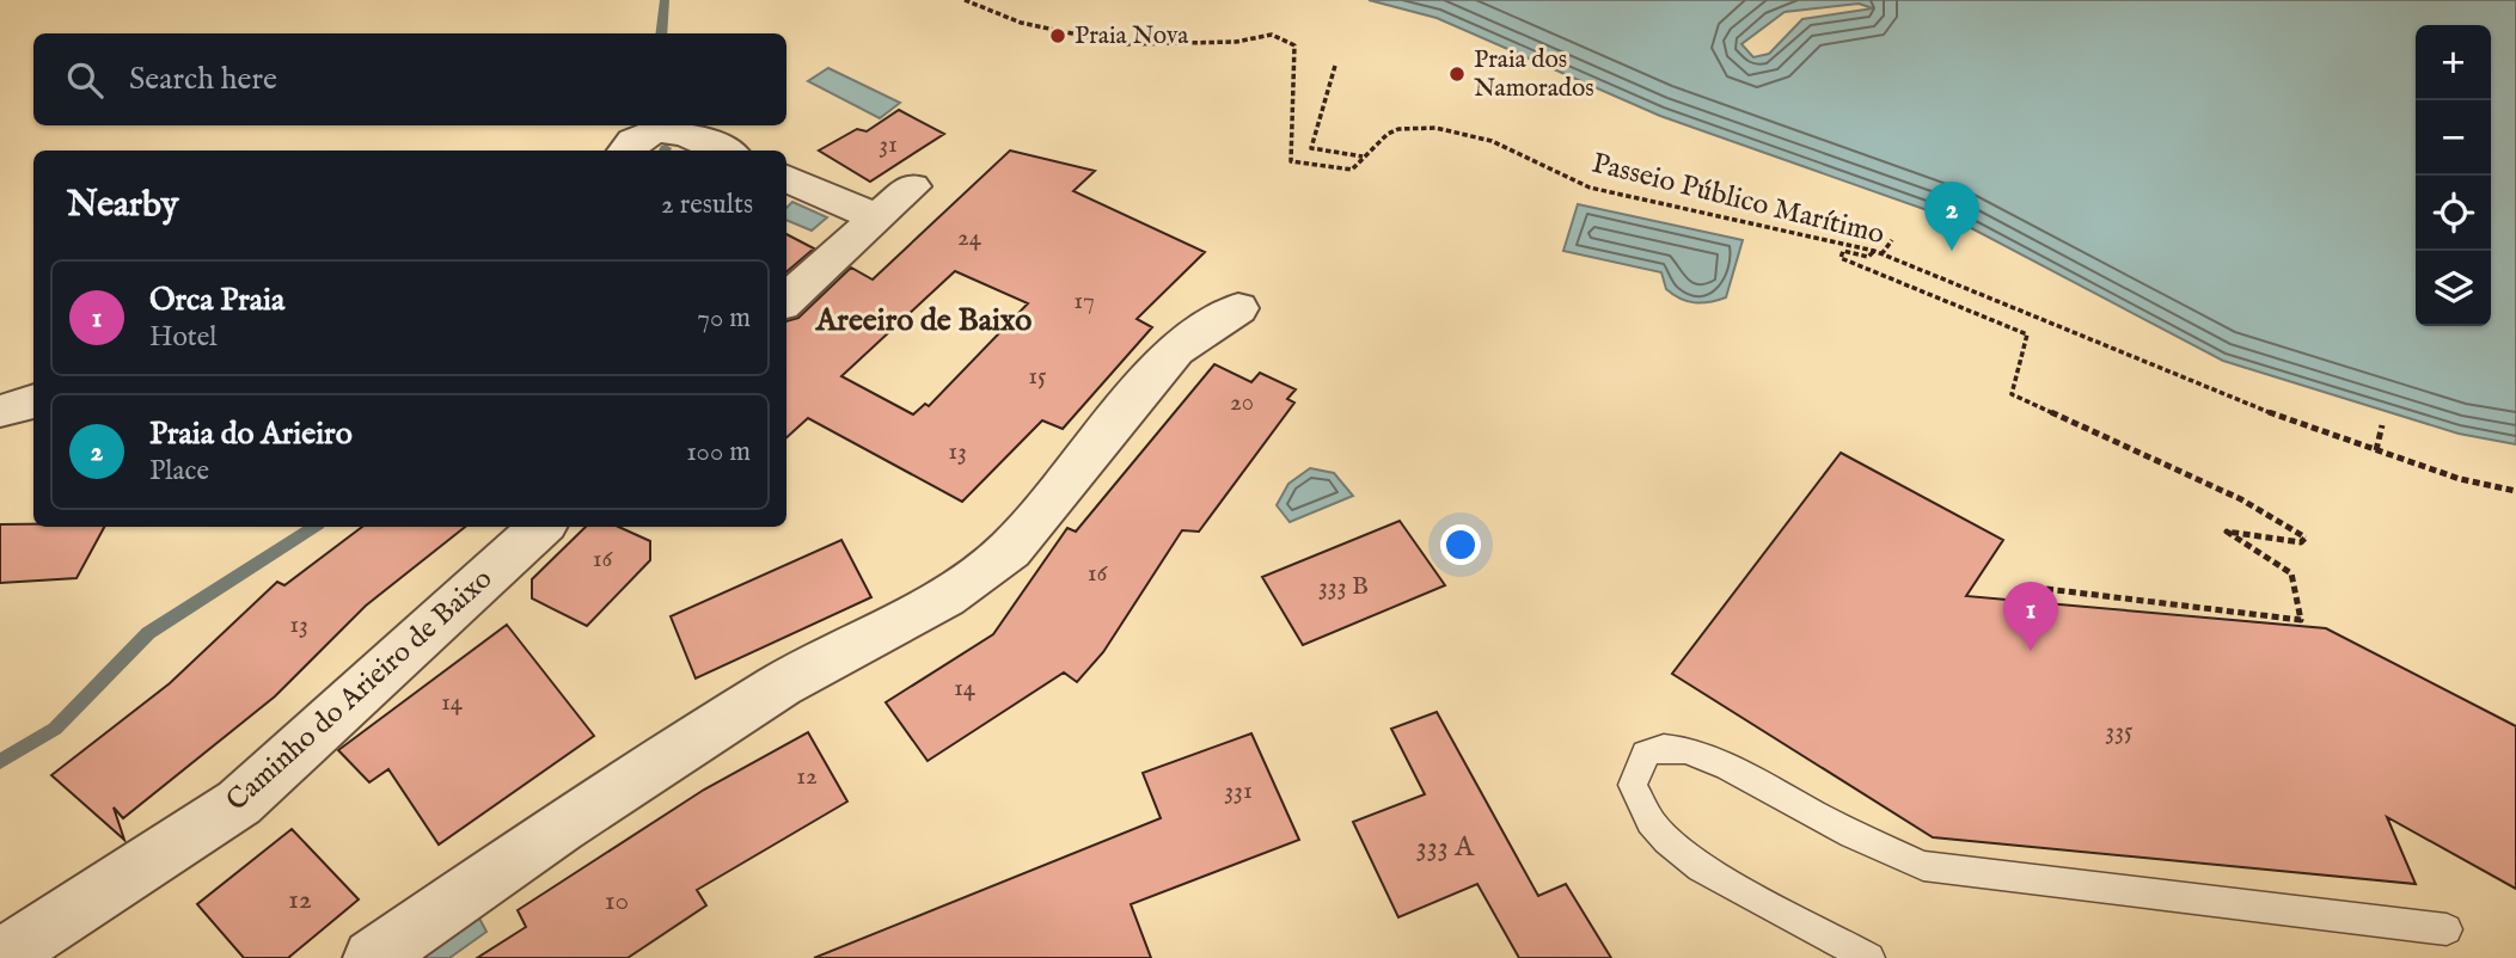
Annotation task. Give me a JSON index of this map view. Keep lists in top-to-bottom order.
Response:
{
  "streets": {
    "street": ["Caminho do Arieiro de Baixo"],
    "path": ["Passeio Público Marítimo"]
  },
  "districts": ["Areeiro de Baixo"],
  "places": ["Praia Nova", "Praia dos Namorados"],
  "house_numbers": [
    "31",
    "24",
    "17",
    "15",
    "20",
    "13",
    "16",
    "16",
    "333 B",
    "13",
    "14",
    "14",
    "335",
    "12",
    "331",
    "333 A",
    "12",
    "10"
  ],
  "page": {
    "map_buttons": ["+", "−"],
    "search": "Search here",
    "heading": ["Nearby", "2 results"],
    "pins": ["2", "1"],
    "list": [
      {
        "mark": "1",
        "name": "Orca Praia",
        "note": "Hotel",
        "value": "70 m"
      },
      {
        "mark": "2",
        "name": "Praia do Arieiro",
        "note": "Place",
        "value": "100 m"
      }
    ]
  }
}
